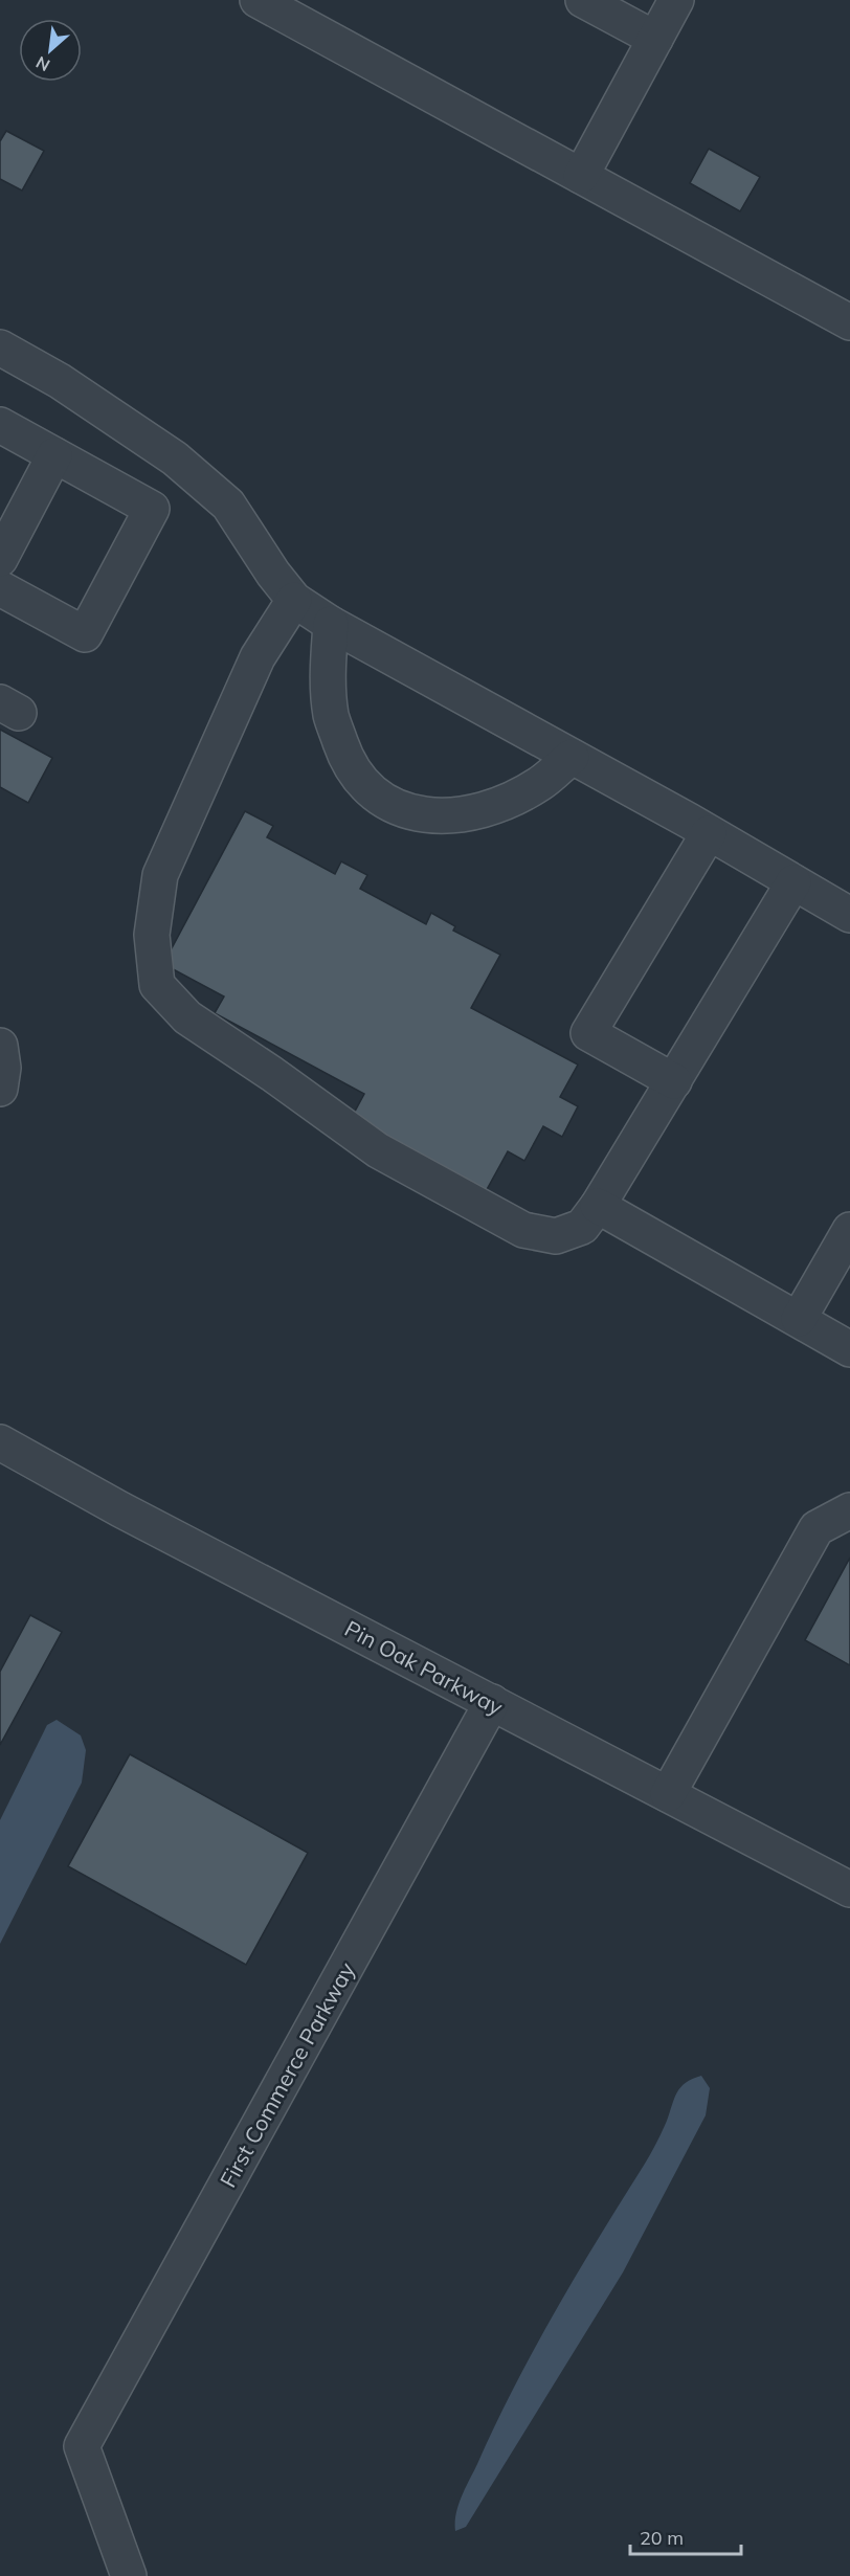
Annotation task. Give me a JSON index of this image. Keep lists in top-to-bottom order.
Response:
{
  "streets": {
    "street": ["Pin Oak Parkway", "First Commerce Parkway"]
  },
  "crossings": [
    ["Pin Oak Parkway", "First Commerce Parkway"]
  ],
  "scale_bar": "20 m",
  "north": "bottom left"
}
